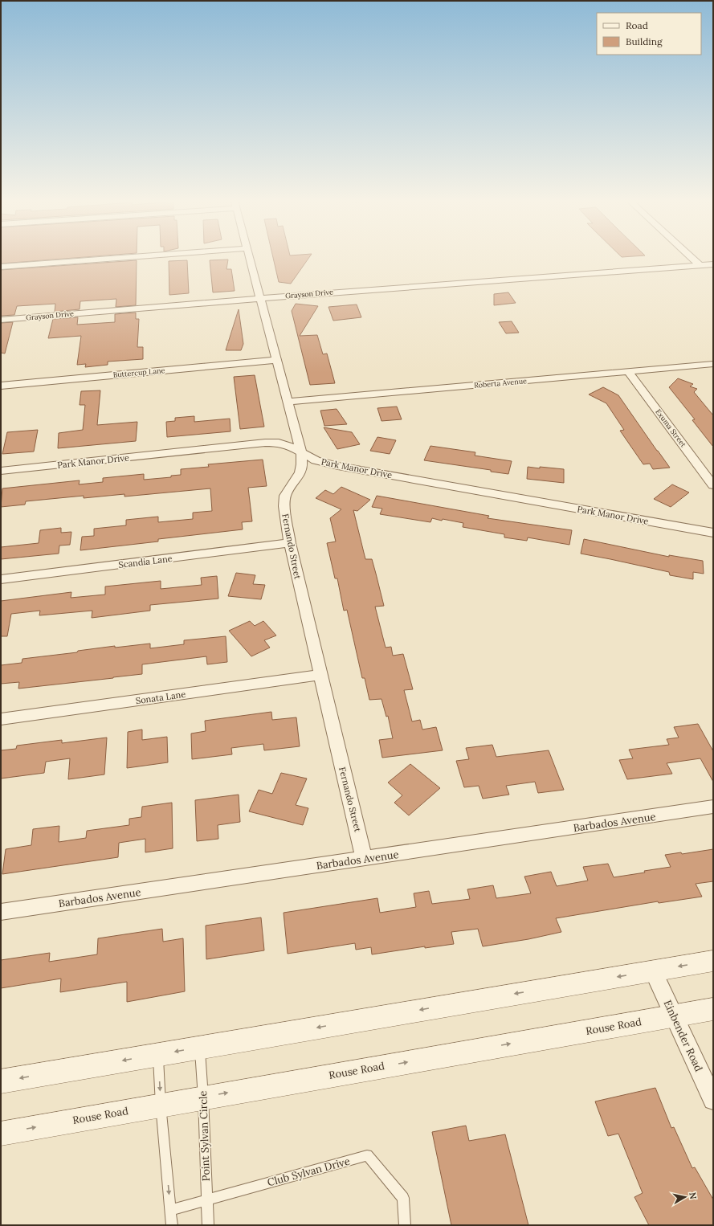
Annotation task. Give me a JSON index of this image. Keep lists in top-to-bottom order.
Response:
{
  "streets": {
    "street": [
      "Grayson Drive",
      "Buttercup Lane",
      "Roberta Avenue",
      "Exuma Street",
      "Park Manor Drive",
      "Fernando Street",
      "Scandia Lane",
      "Sonata Lane",
      "Barbados Avenue",
      "Rouse Road",
      "Einbender Road"
    ],
    "lane": ["Point Sylvan Circle", "Club Sylvan Drive"]
  },
  "crossings": [
    ["Grayson Drive", "Fernando Street"],
    ["Buttercup Lane", "Fernando Street"],
    ["Roberta Avenue", "Exuma Street"],
    ["Roberta Avenue", "Fernando Street"],
    ["Park Manor Drive", "Fernando Street"],
    ["Fernando Street", "Scandia Lane"],
    ["Fernando Street", "Sonata Lane"],
    ["Fernando Street", "Barbados Avenue"],
    ["Rouse Road", "Einbender Road"],
    ["Rouse Road", "Point Sylvan Circle"],
    ["Point Sylvan Circle", "Club Sylvan Drive"]
  ],
  "legend": ["Road", "Building"],
  "north": "right"
}
